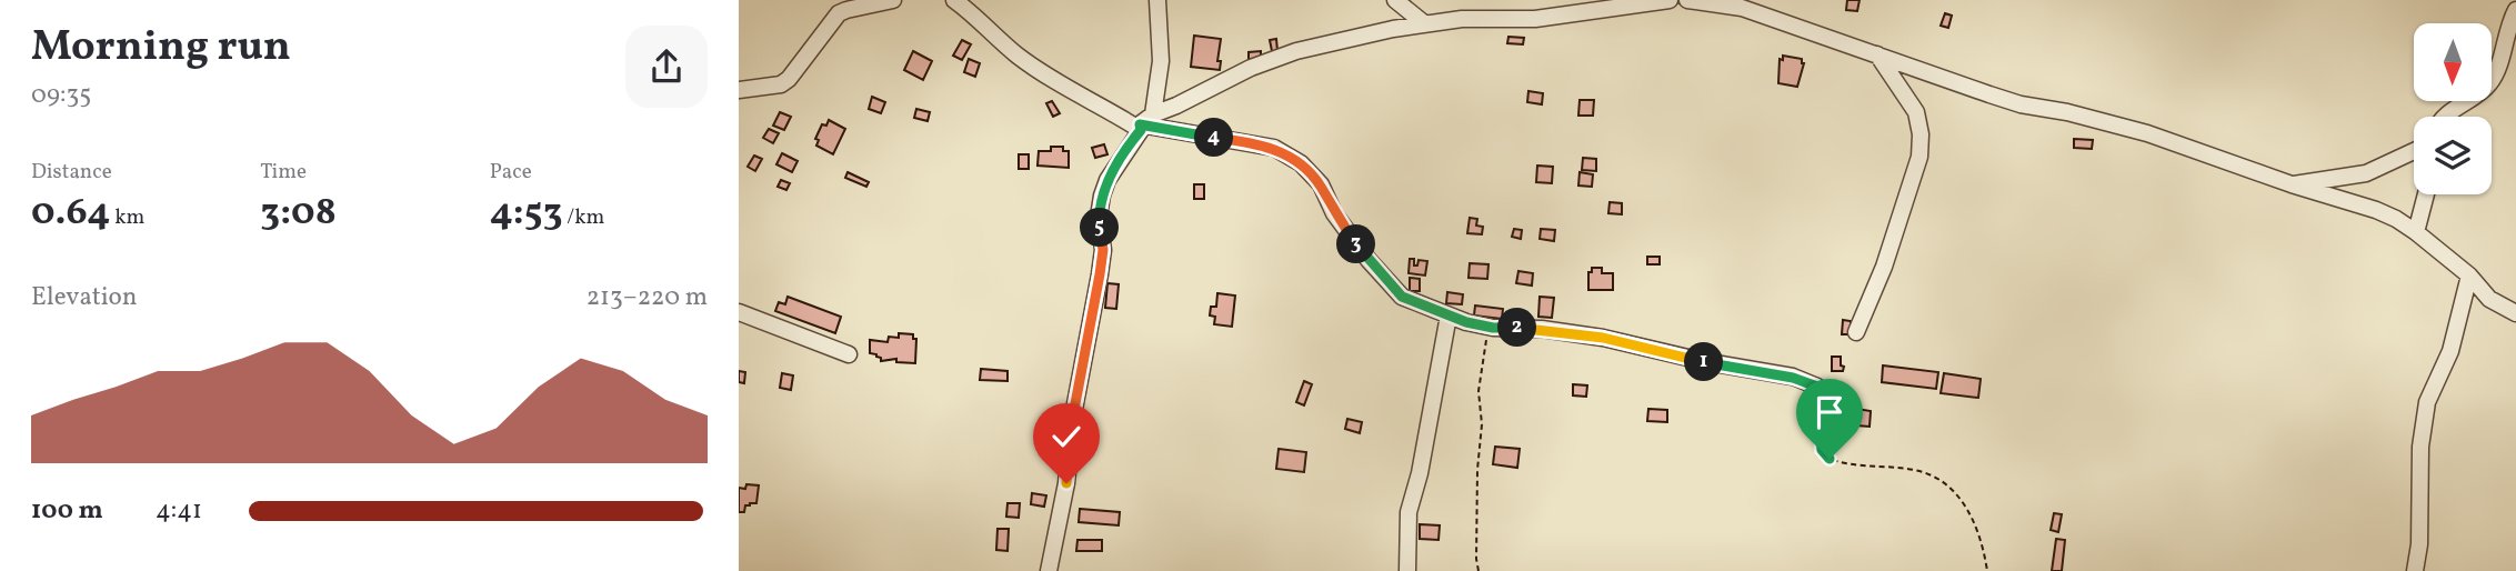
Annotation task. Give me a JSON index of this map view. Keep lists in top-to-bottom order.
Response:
{
  "north": "bottom",
  "page": {
    "heading": ["Morning run", "09:35"],
    "pins": [
      "4",
      "5",
      "3",
      "2",
      "1"
    ],
    "stats": [
      ["Distance", "0.64 km"],
      ["Time", "3:08"],
      ["Pace", "4:53 /km"]
    ],
    "chart": ["Elevation", "213–220 m"],
    "list": [
      {
        "name": "100 m",
        "note": "4:41"
      }
    ]
  }
}
